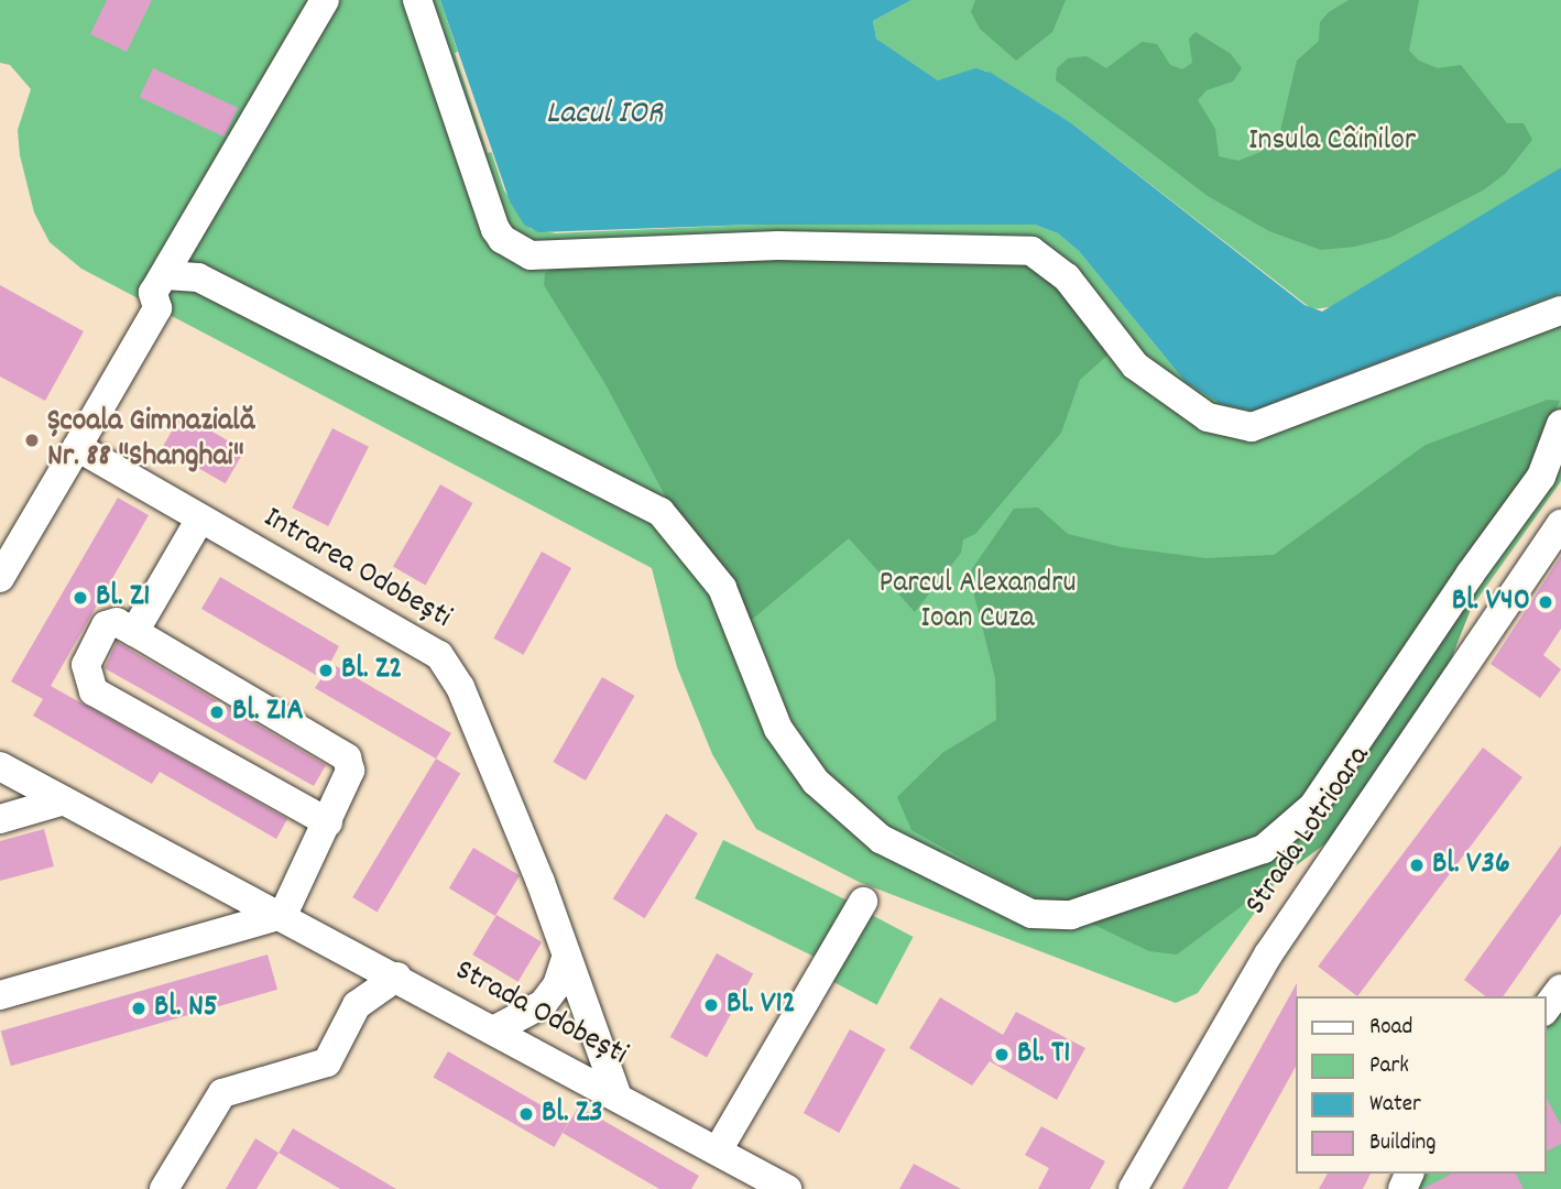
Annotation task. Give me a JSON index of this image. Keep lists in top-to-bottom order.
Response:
{
  "streets": {
    "street": ["Intrarea Odobești", "Strada Lotrioara", "Strada Odobești"]
  },
  "crossings": [
    ["Intrarea Odobești", "Strada Odobești"]
  ],
  "water": ["Lacul IOR"],
  "parks": ["Insula Câinilor", "Parcul Alexandru Ioan Cuza"],
  "places": [
    "Școala Gimnazială Nr. 88 \"Shanghai\"",
    "Bl. Z1",
    "Bl. V40",
    "Bl. Z2",
    "Bl. Z1A",
    "Bl. V36",
    "Bl. V12",
    "Bl. N5",
    "Bl. T1",
    "Bl. Z3"
  ],
  "legend": [
    "Road",
    "Park",
    "Water",
    "Building"
  ]
}
